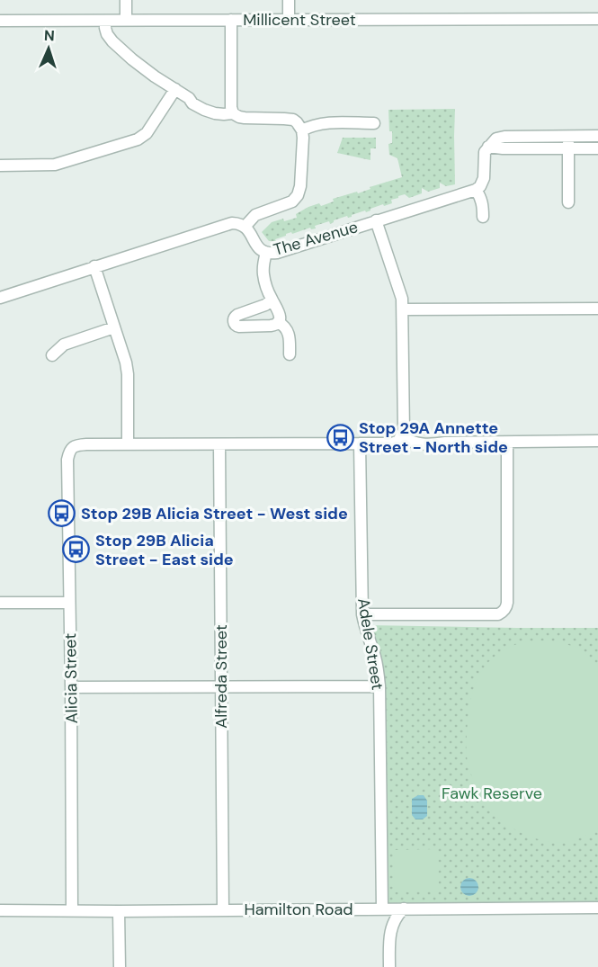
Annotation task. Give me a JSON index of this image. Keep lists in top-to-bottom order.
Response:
{
  "streets": {
    "street": [
      "Millicent Street",
      "The Avenue",
      "Adele Street",
      "Alfreda Street",
      "Alicia Street",
      "Hamilton Road"
    ]
  },
  "crossings": [
    ["Adele Street", "Hamilton Road"],
    ["Alfreda Street", "Hamilton Road"],
    ["Alicia Street", "Hamilton Road"]
  ],
  "parks": ["Fawk Reserve"],
  "places": {
    "bus stop": ["Stop 29A Annette Street - North side", "Stop 29B Alicia Street - West side", "Stop 29B Alicia Street - East side"]
  },
  "north": "top"
}
